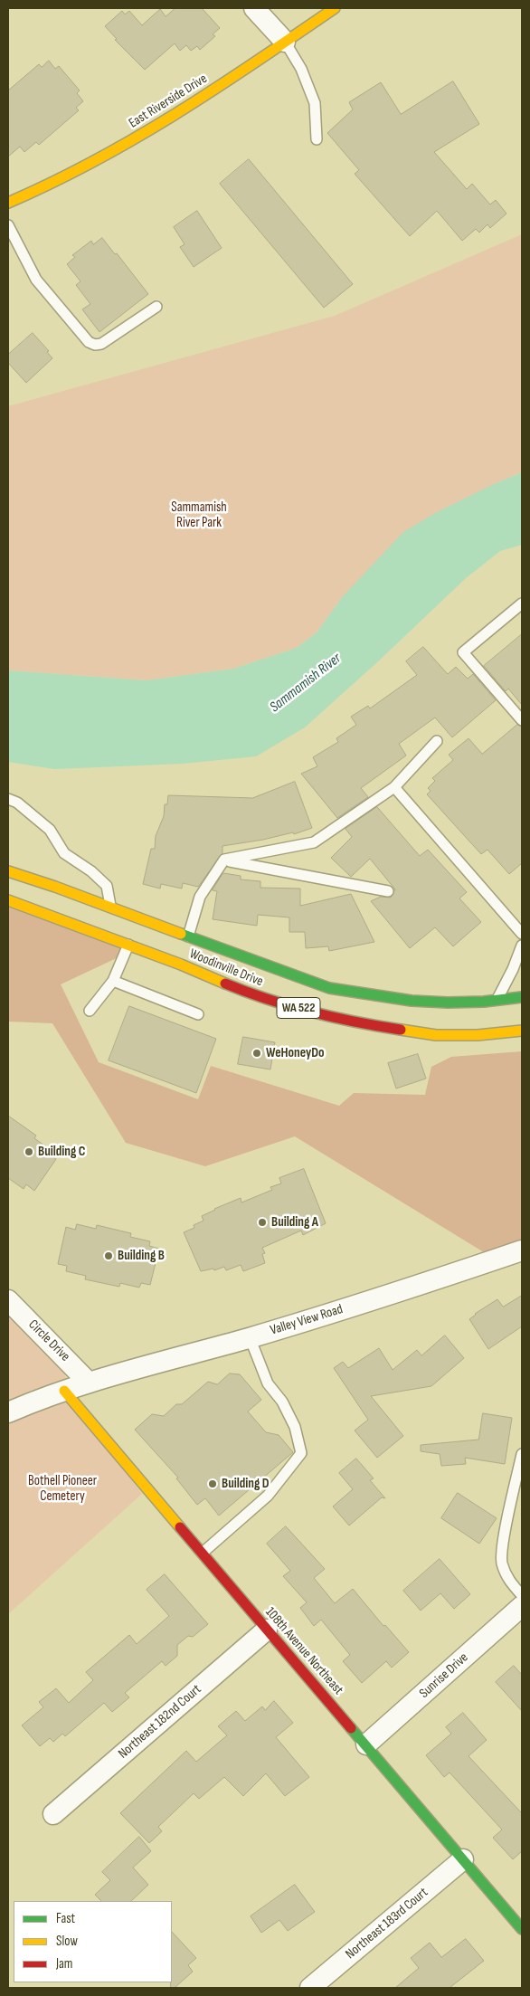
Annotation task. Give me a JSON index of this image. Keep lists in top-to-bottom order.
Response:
{
  "streets": {
    "main road": [
      "East Riverside Drive",
      "Woodinville Drive",
      "WA 522",
      "108th Avenue Northeast"
    ],
    "street": [
      "Valley View Road",
      "Circle Drive",
      "Sunrise Drive",
      "Northeast 182nd Court",
      "Northeast 183rd Court"
    ]
  },
  "crossings": [
    ["Valley View Road", "Circle Drive"],
    ["Valley View Road", "108th Avenue Northeast"],
    ["108th Avenue Northeast", "Sunrise Drive"],
    ["108th Avenue Northeast", "Northeast 182nd Court"],
    ["108th Avenue Northeast", "Northeast 183rd Court"]
  ],
  "water": ["Sammamish River"],
  "parks": ["Sammamish River Park", "Bothell Pioneer Cemetery"],
  "places": [
    "WeHoneyDo",
    "Building C",
    "Building A",
    "Building B",
    "Building D"
  ],
  "legend": ["Fast", "Slow", "Jam"]
}
